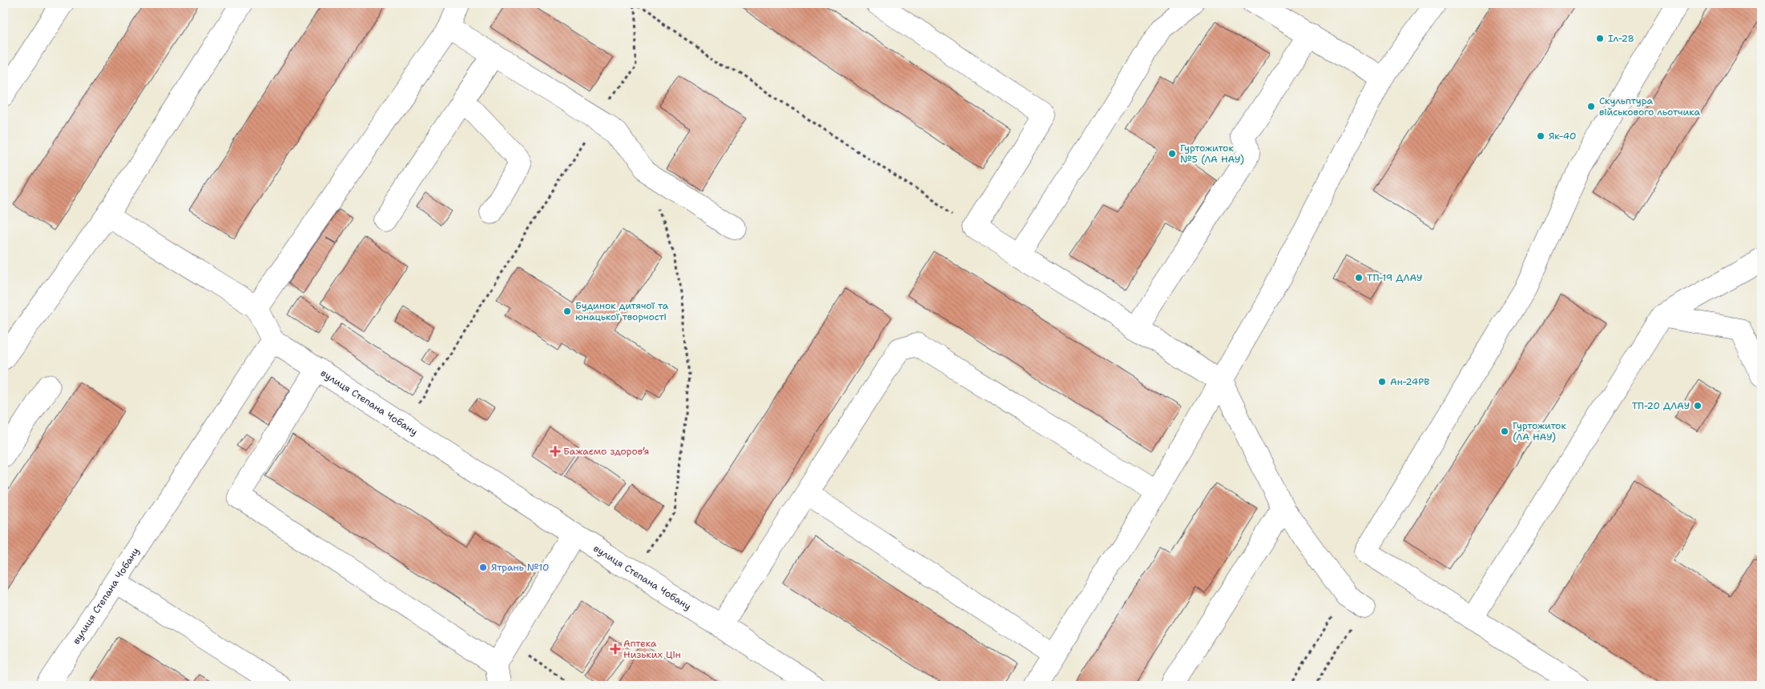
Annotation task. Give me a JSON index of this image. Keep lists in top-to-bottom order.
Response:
{
  "streets": {
    "street": ["вулиця Степана Чобану"]
  },
  "places": {
    "other": [
      "Іл-28",
      "Скульптура військового льотчика",
      "Як-40",
      "Гуртожиток №5 (ЛА НАУ)",
      "ТП-19 ДЛАУ",
      "Будинок дитячої та юнацької творчості",
      "Ан-24РВ",
      "ТП-20 ДЛАУ",
      "Гуртожиток (ЛА НАУ)",
      "Ятрань №10"
    ],
    "health": ["Бажаємо здоров’я", "Аптека Низьких Цін"]
  }
}
